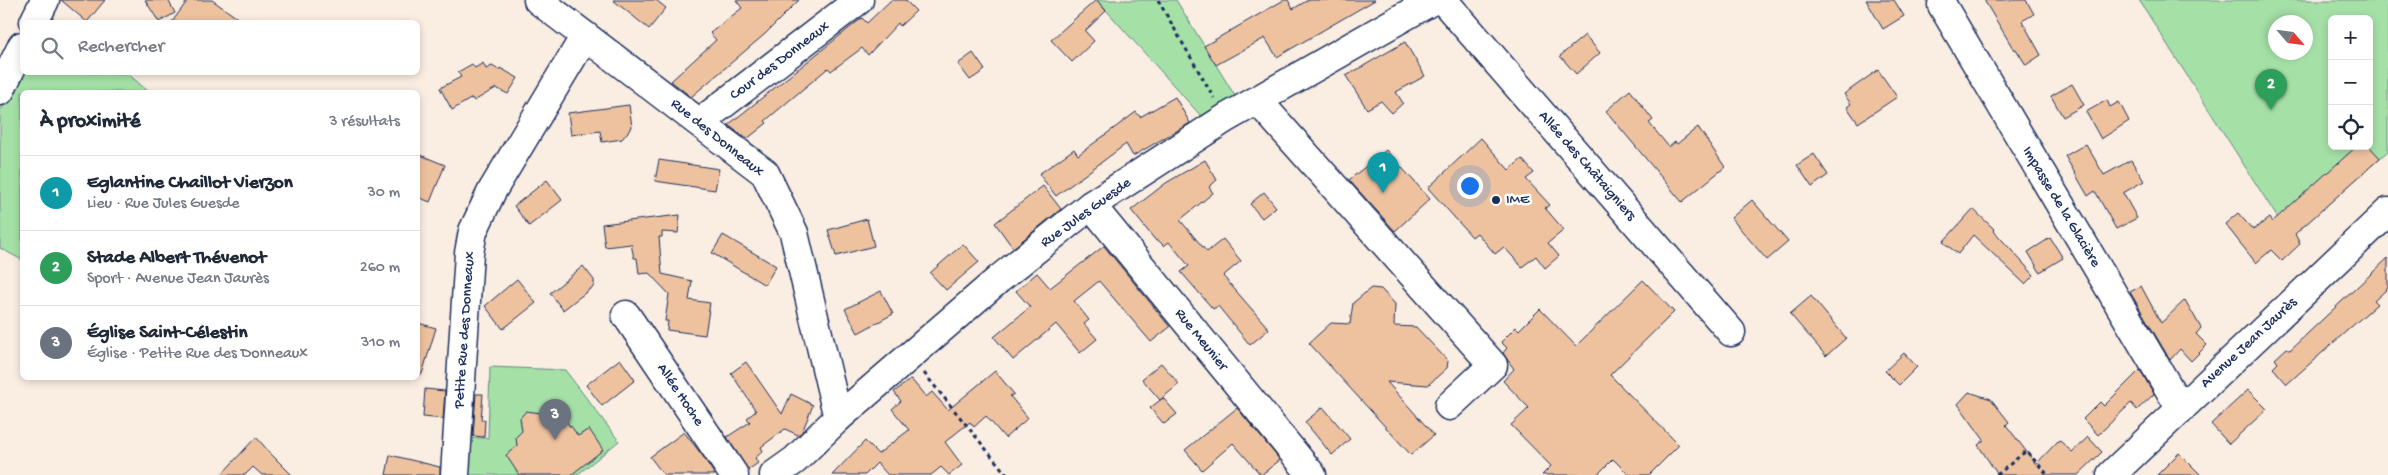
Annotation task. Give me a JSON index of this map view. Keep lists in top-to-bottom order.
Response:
{
  "streets": {
    "street": [
      "Cour des Donneaux",
      "Rue des Donneaux",
      "Allée des Châtaigniers",
      "Impasse de la Glacière",
      "Rue Jules Guesde",
      "Petite Rue des Donneaux",
      "Rue Meunier",
      "Avenue Jean Jaurès",
      "Allée Hoche"
    ]
  },
  "crossings": [
    ["Cour des Donneaux", "Rue des Donneaux"],
    ["Rue des Donneaux", "Rue Jules Guesde"],
    ["Rue des Donneaux", "Petite Rue des Donneaux"],
    ["Impasse de la Glacière", "Avenue Jean Jaurès"],
    ["Rue Jules Guesde", "Rue Meunier"]
  ],
  "places": ["IME"],
  "north": "bottom right",
  "page": {
    "map_buttons": ["+", "−"],
    "search": "Rechercher",
    "pins": ["2", "1", "3"],
    "heading": ["À proximité", "3 résultats"],
    "list": [
      {
        "mark": "1",
        "name": "Eglantine Chaillot Vierzon",
        "note": "Lieu · Rue Jules Guesde",
        "value": "30 m"
      },
      {
        "mark": "2",
        "name": "Stade Albert Thévenot",
        "note": "Sport · Avenue Jean Jaurès",
        "value": "260 m"
      },
      {
        "mark": "3",
        "name": "Église Saint-Célestin",
        "note": "Église · Petite Rue des Donneaux",
        "value": "310 m"
      }
    ]
  }
}
